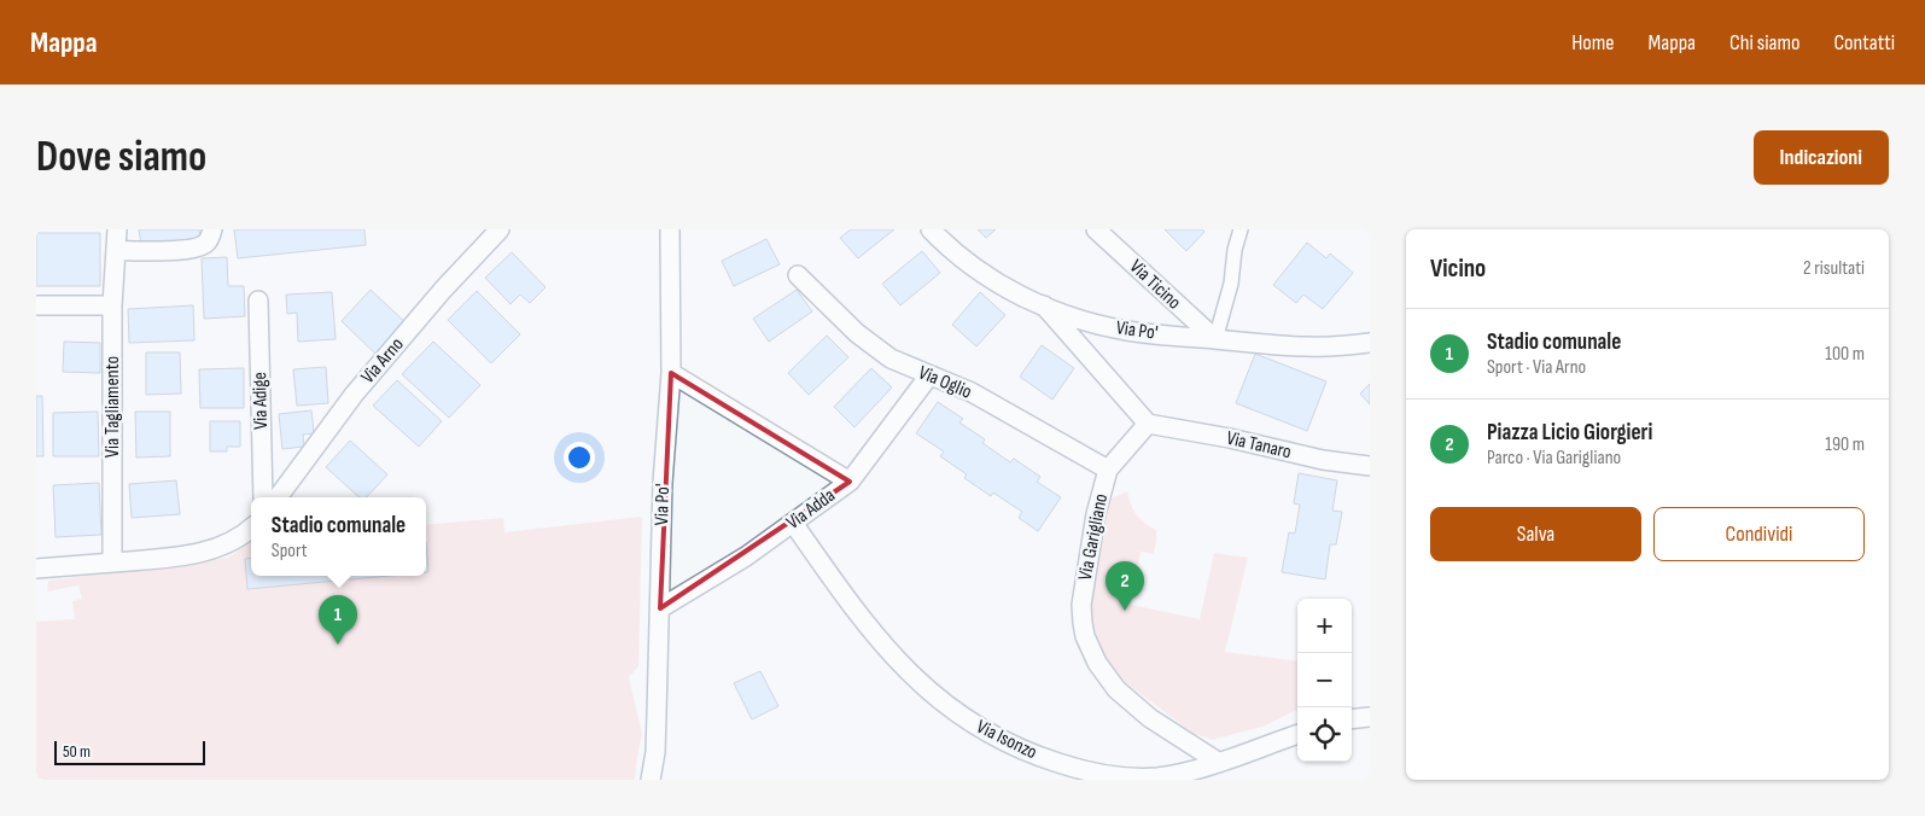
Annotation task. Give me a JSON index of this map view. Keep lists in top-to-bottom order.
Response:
{
  "streets": {
    "street": [
      "Via Ticino",
      "Via Po'",
      "Via Arno",
      "Via Oglio",
      "Via Adige",
      "Via Tagliamento",
      "Via Tanaro",
      "Via Adda",
      "Via Garigliano",
      "Via Isonzo"
    ]
  },
  "crossings": [
    ["Via Ticino", "Via Po'"],
    ["Via Po'", "Via Adda"],
    ["Via Oglio", "Via Adda"],
    ["Via Oglio", "Via Garigliano"],
    ["Via Tanaro", "Via Garigliano"],
    ["Via Adda", "Via Isonzo"],
    ["Via Garigliano", "Via Isonzo"]
  ],
  "scale_bar": "50 m",
  "page": {
    "header": "Mappa",
    "nav": [
      "Home",
      "Mappa",
      "Chi siamo",
      "Contatti"
    ],
    "buttons": [
      "Indicazioni",
      ["Salva", "Condividi"]
    ],
    "title": "Dove siamo",
    "heading": ["Vicino", "2 risultati"],
    "list": [
      {
        "mark": "1",
        "name": "Stadio comunale",
        "note": "Sport · Via Arno",
        "value": "100 m"
      },
      {
        "mark": "2",
        "name": "Piazza Licio Giorgieri",
        "note": "Parco · Via Garigliano",
        "value": "190 m"
      }
    ],
    "popup": ["Stadio comunale", "Sport"],
    "pins": ["2", "1"],
    "map_buttons": ["+", "−"],
    "scale": "50 m"
  }
}
